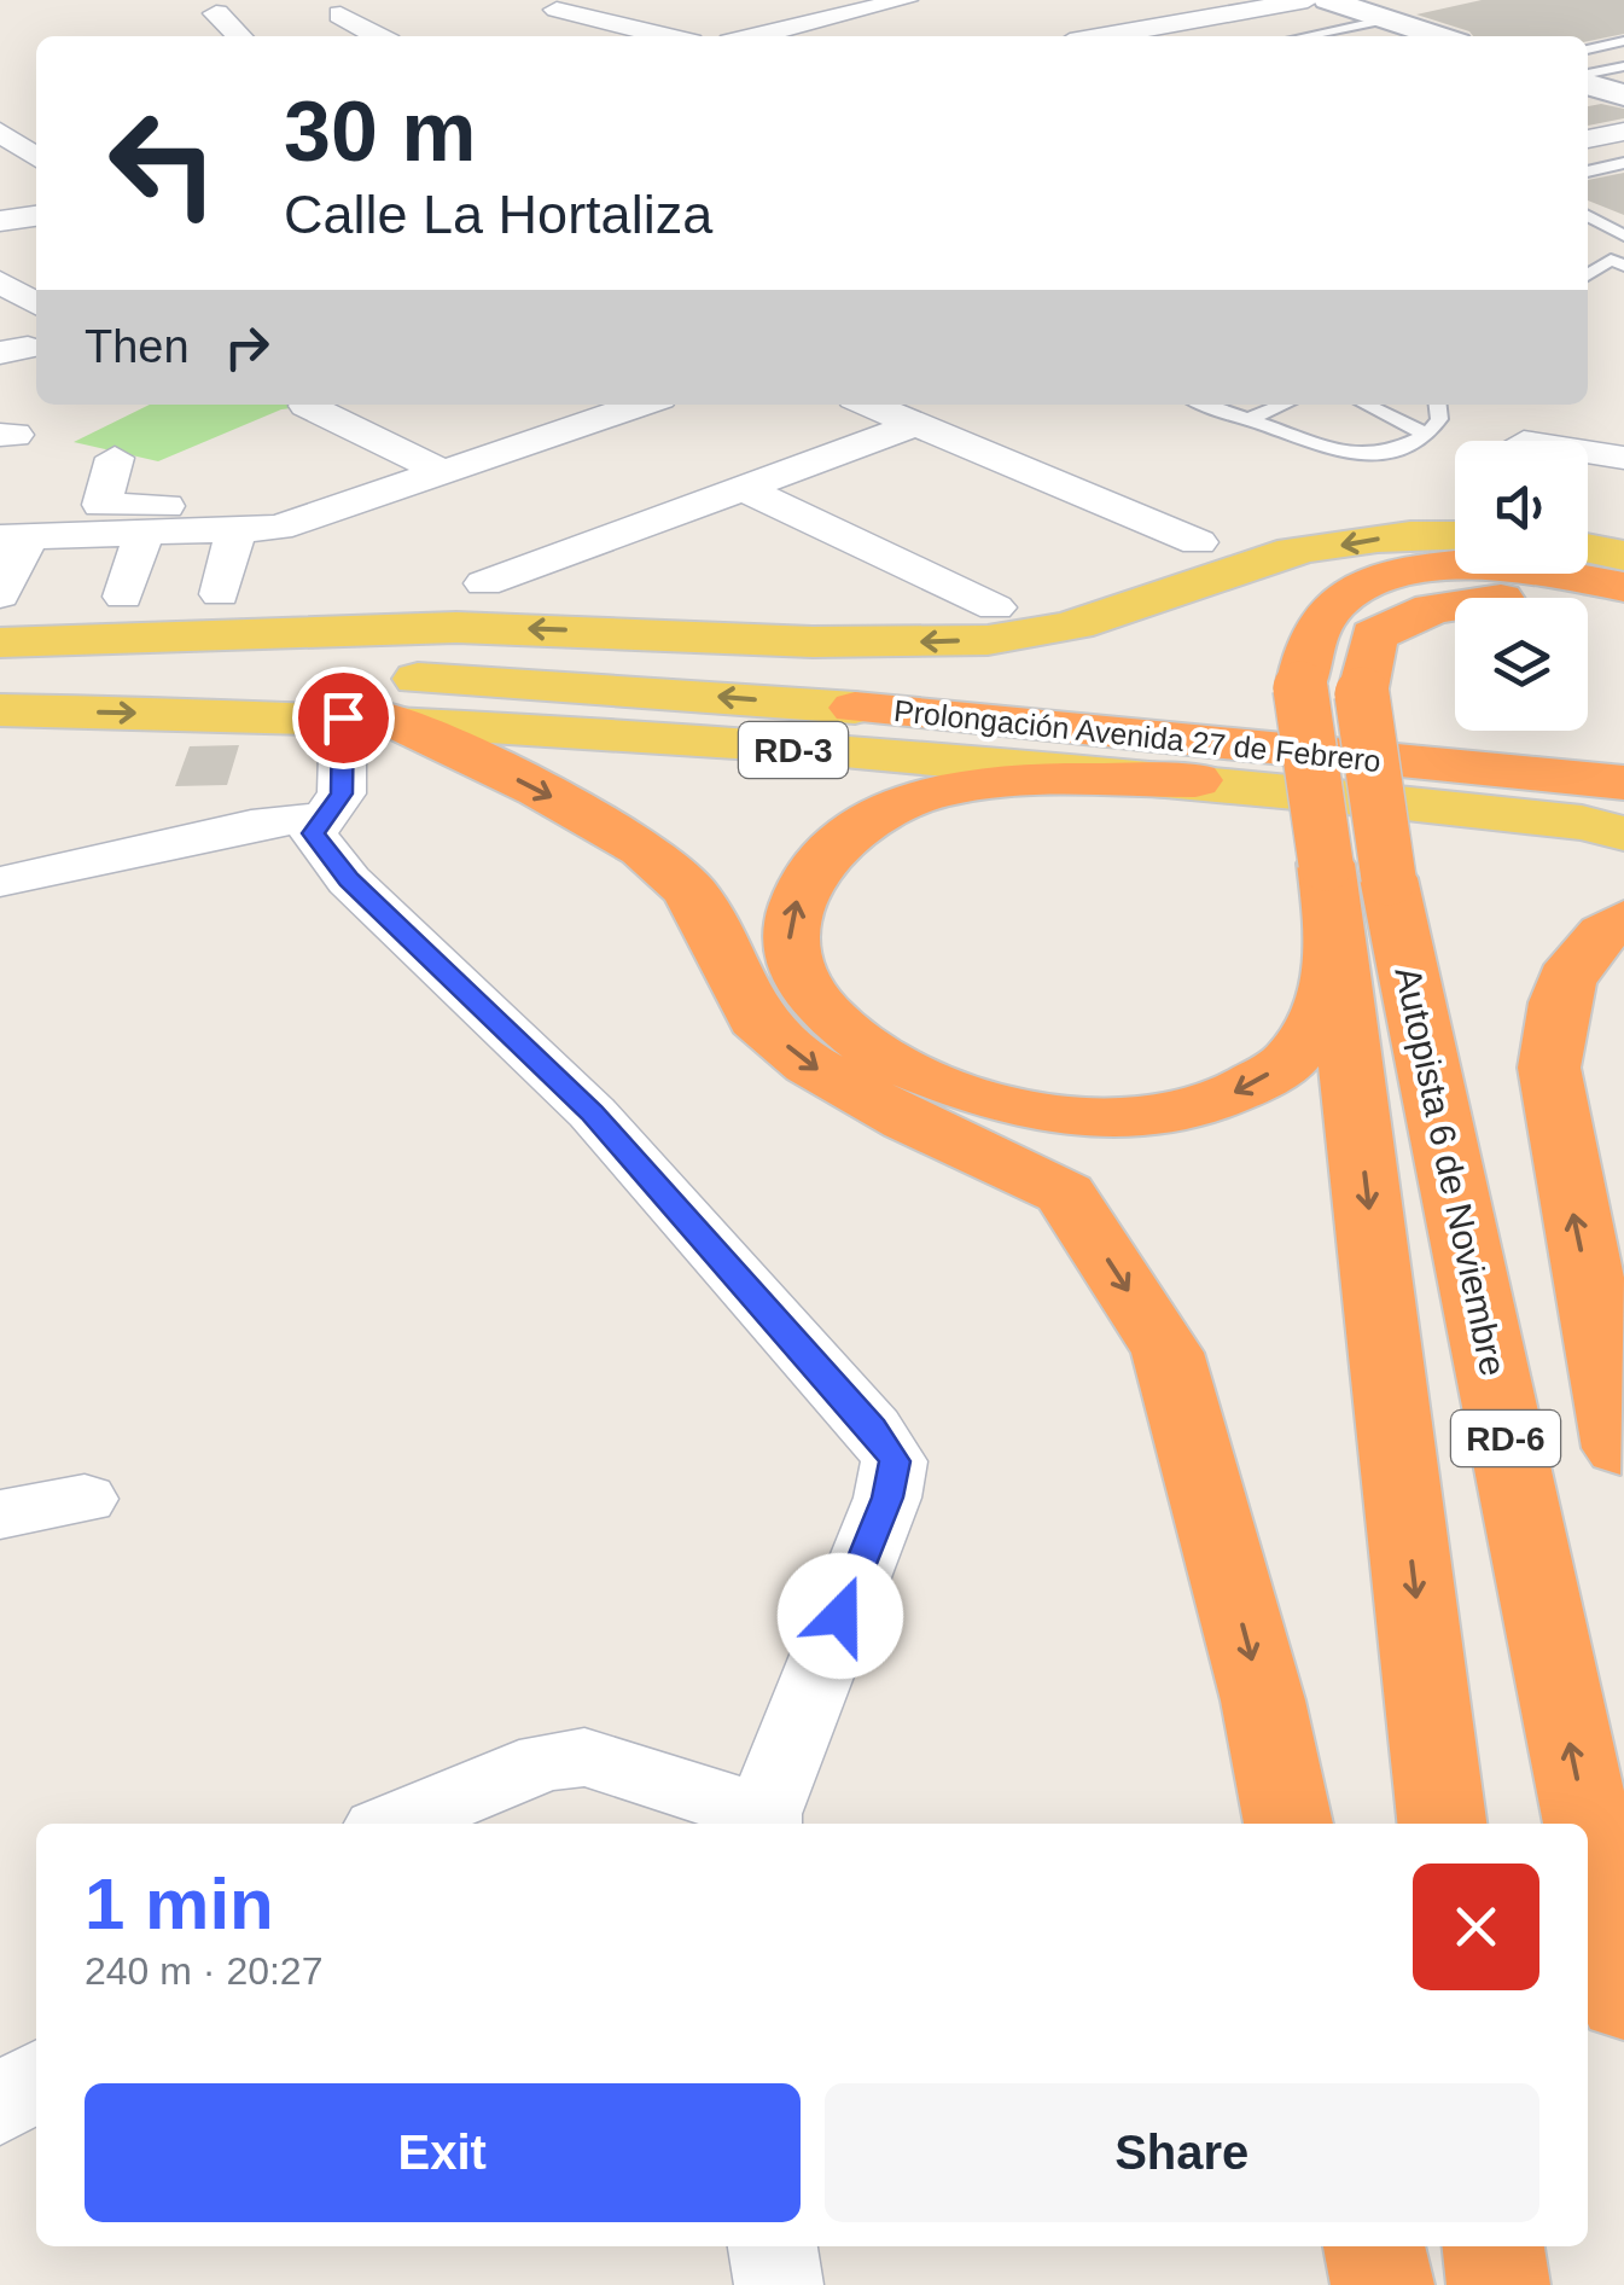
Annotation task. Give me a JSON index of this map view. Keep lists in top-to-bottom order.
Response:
{
  "streets": {
    "highway": [
      "Prolongación Avenida 27 de Febrero",
      "RD-3",
      "Autopista 6 de Noviembre",
      "RD-6"
    ]
  },
  "page": {
    "turn": ["30 m", "Calle La Hortaliza"],
    "then": "Then",
    "heading": ["1 min", "240 m · 20:27"],
    "buttons": ["Exit", "Share"]
  }
}
